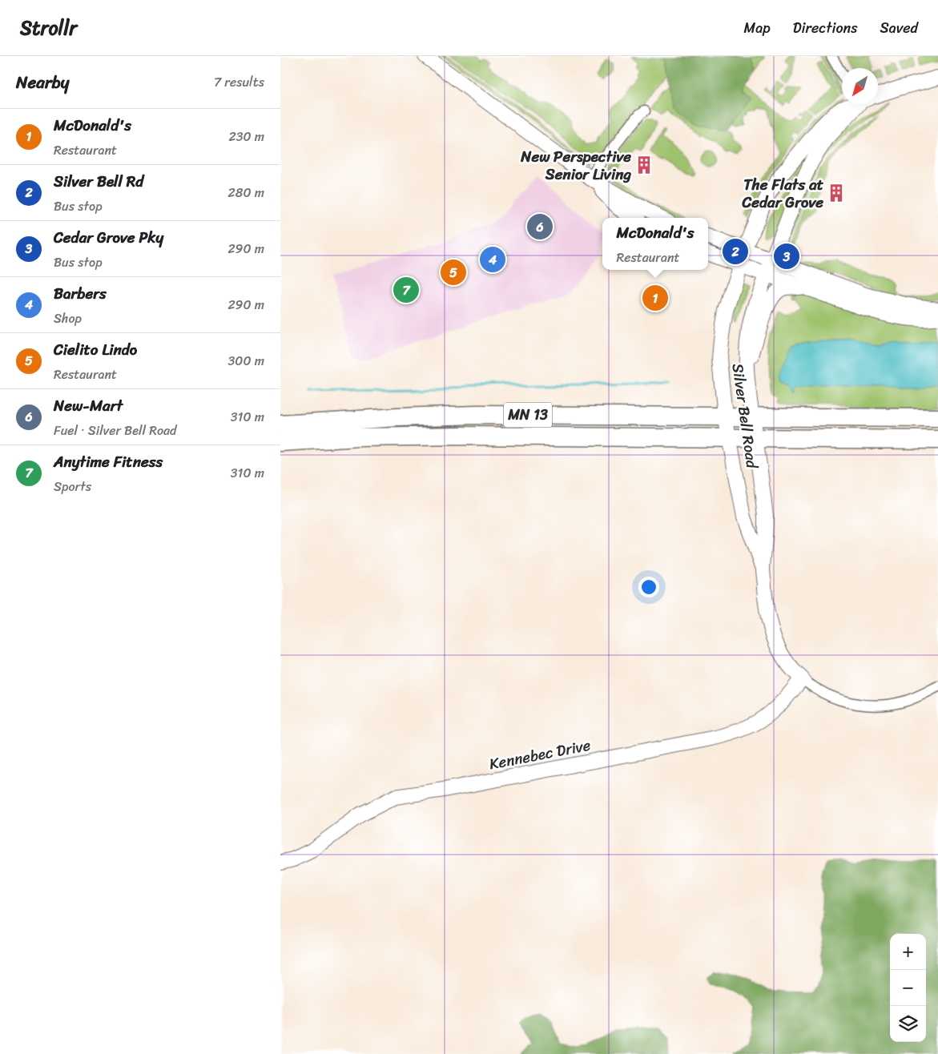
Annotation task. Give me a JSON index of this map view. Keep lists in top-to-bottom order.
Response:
{
  "streets": {
    "highway": ["MN 13"],
    "street": ["Silver Bell Road", "Kennebec Drive"]
  },
  "crossings": [
    ["MN 13", "Silver Bell Road"],
    ["Silver Bell Road", "Kennebec Drive"]
  ],
  "places": {
    "building": ["New Perspective Senior Living", "The Flats at Cedar Grove"]
  },
  "north": "bottom left",
  "page": {
    "header": "Strollr",
    "nav": ["Map", "Directions", "Saved"],
    "heading": ["Nearby", "7 results"],
    "list": [
      {
        "mark": "1",
        "name": "McDonald's",
        "note": "Restaurant",
        "value": "230 m"
      },
      {
        "mark": "2",
        "name": "Silver Bell Rd",
        "note": "Bus stop",
        "value": "280 m"
      },
      {
        "mark": "3",
        "name": "Cedar Grove Pky",
        "note": "Bus stop",
        "value": "290 m"
      },
      {
        "mark": "4",
        "name": "Barbers",
        "note": "Shop",
        "value": "290 m"
      },
      {
        "mark": "5",
        "name": "Cielito Lindo",
        "note": "Restaurant",
        "value": "300 m"
      },
      {
        "mark": "6",
        "name": "New-Mart",
        "note": "Fuel · Silver Bell Road",
        "value": "310 m"
      },
      {
        "mark": "7",
        "name": "Anytime Fitness",
        "note": "Sports",
        "value": "310 m"
      }
    ],
    "pins": [
      "6",
      "2",
      "3",
      "4",
      "5",
      "7",
      "1"
    ],
    "popup": ["McDonald's", "Restaurant"],
    "map_buttons": ["+", "−"]
  }
}
